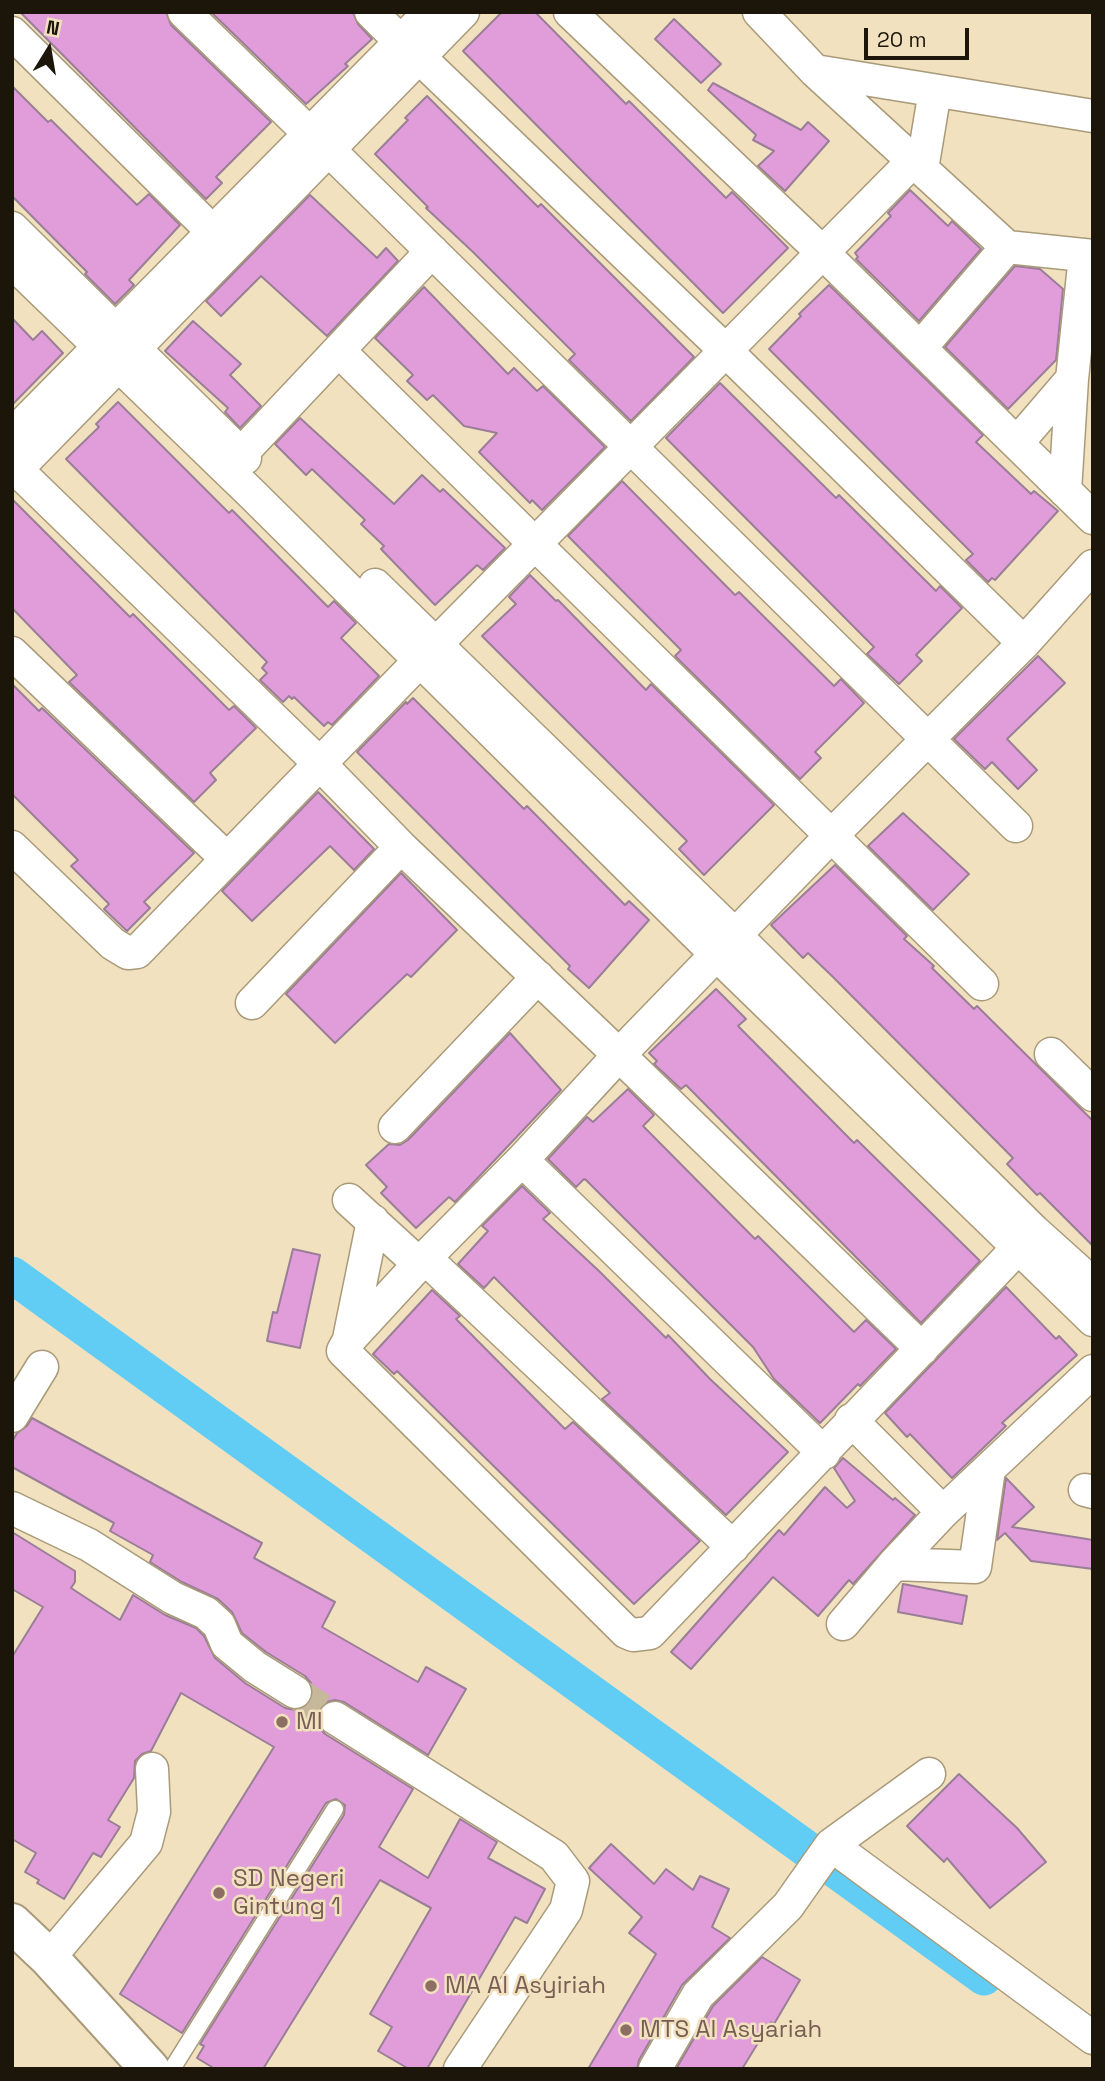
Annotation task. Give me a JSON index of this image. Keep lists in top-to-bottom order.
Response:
{
  "places": [
    "MI",
    "SD Negeri Gintung 1",
    "MA Al Asyiriah",
    "MTS Al Asyariah"
  ],
  "scale_bar": "20 m",
  "north": "top"
}
